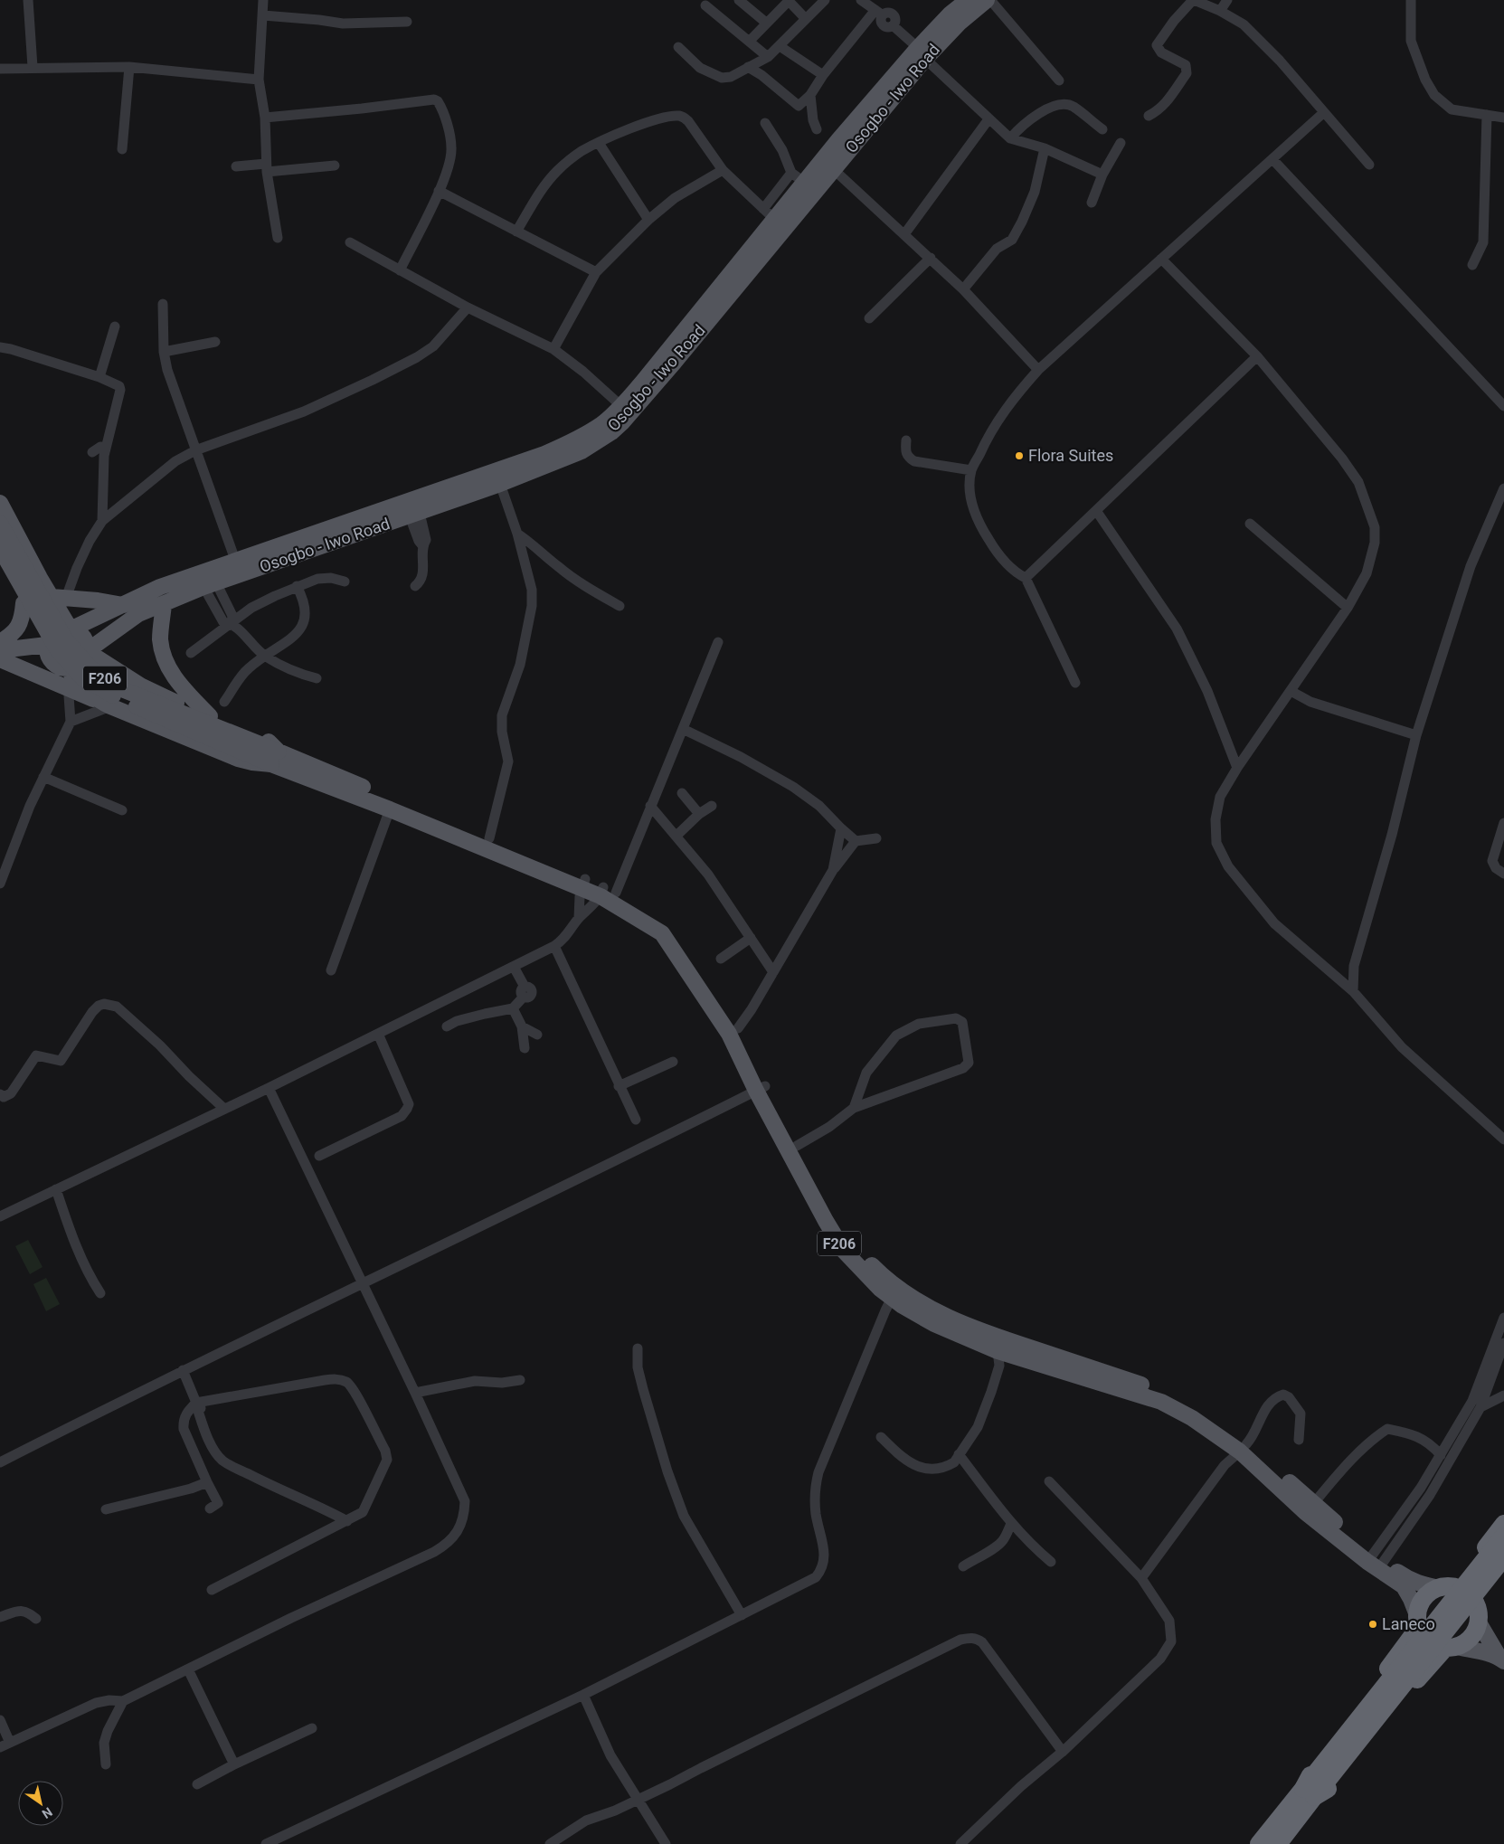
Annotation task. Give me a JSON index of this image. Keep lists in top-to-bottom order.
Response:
{
  "streets": {
    "main road": ["Osogbo - Iwo Road", "F206"]
  },
  "places": ["Flora Suites", "Laneco"],
  "north": "bottom right"
}
